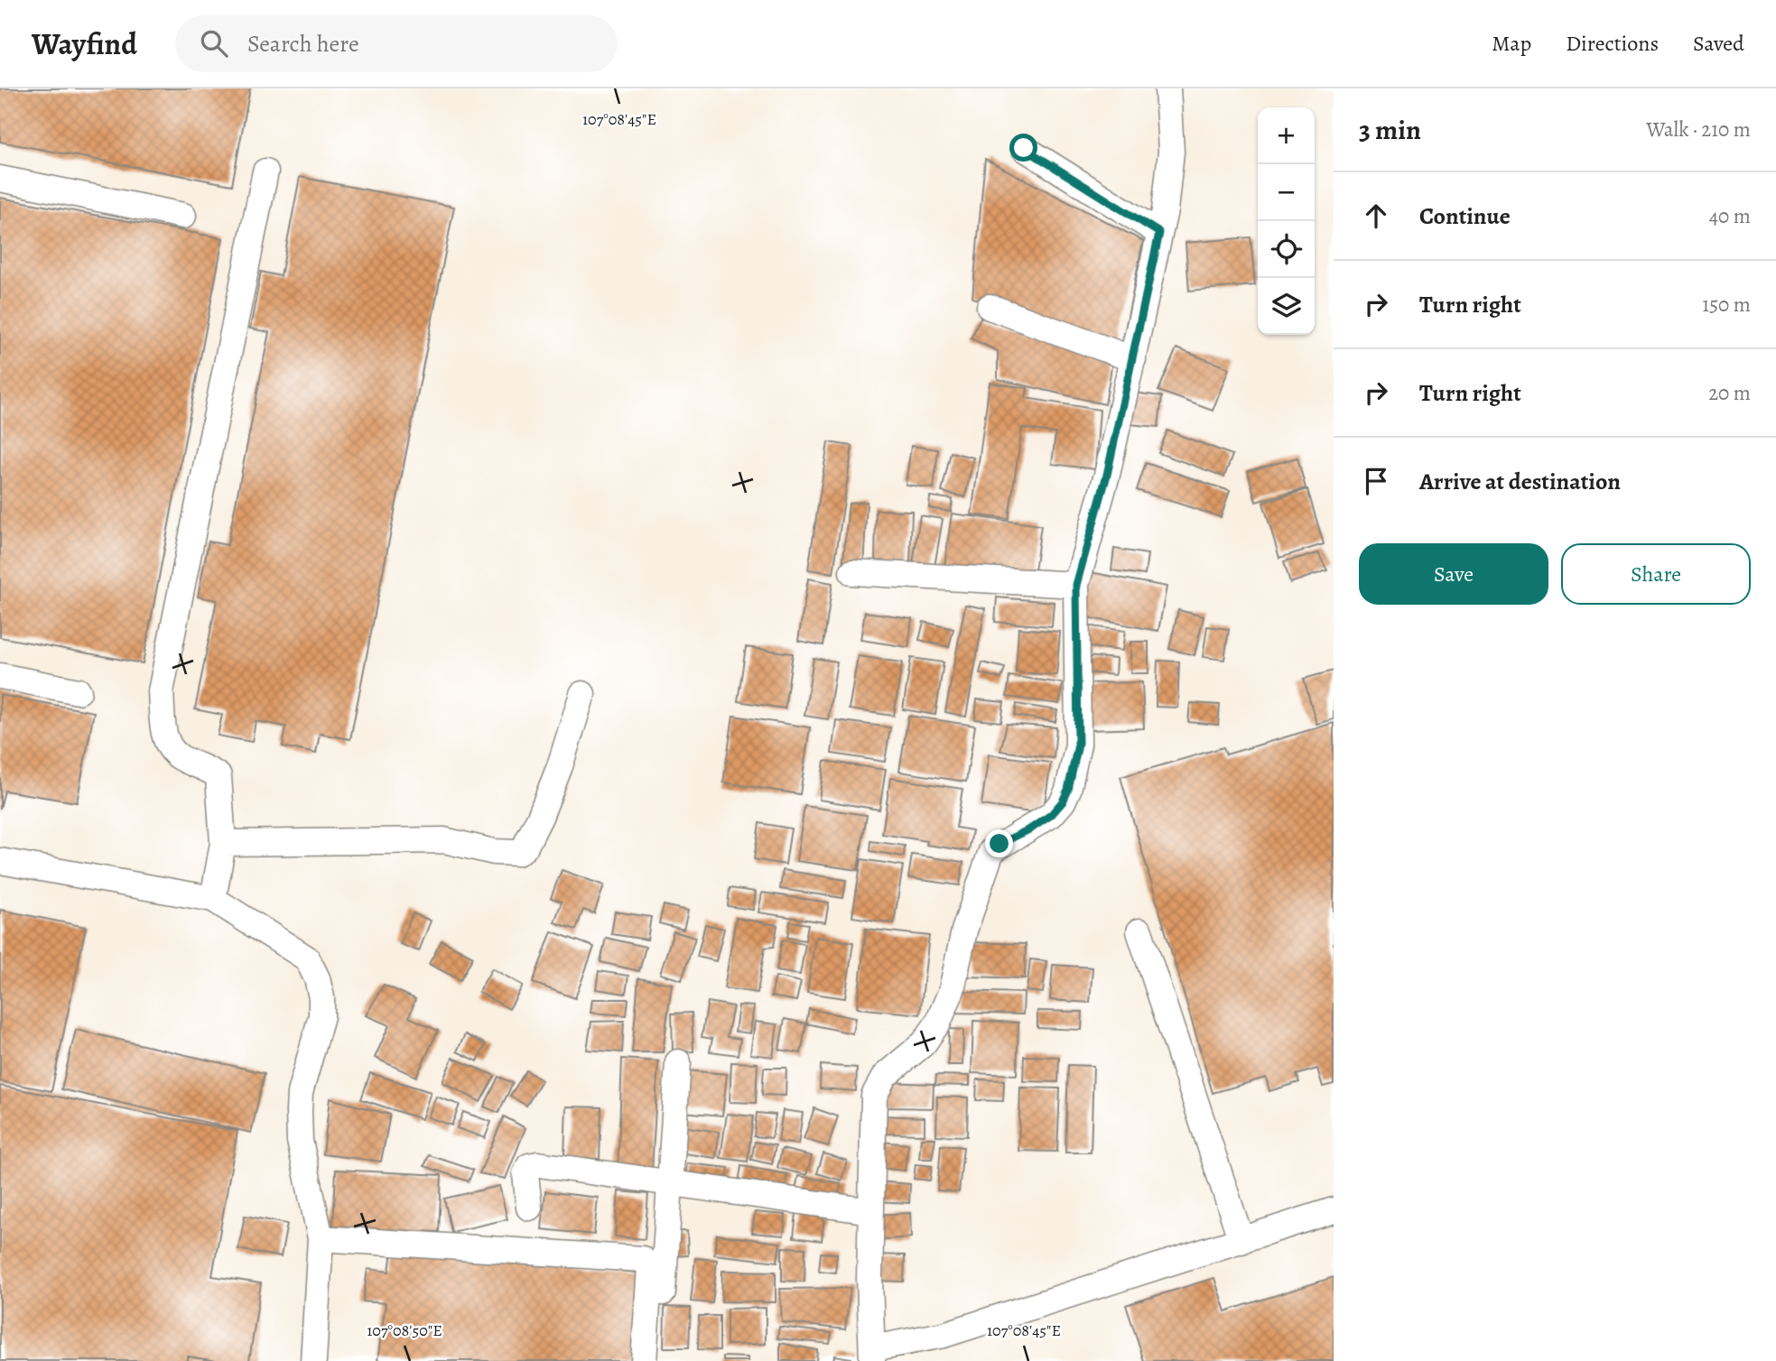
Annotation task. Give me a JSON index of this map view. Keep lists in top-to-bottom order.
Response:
{
  "page": {
    "header": "Wayfind",
    "search": "Search here",
    "nav": ["Map", "Directions", "Saved"],
    "heading": ["3 min", "Walk · 210 m"],
    "map_buttons": ["+", "−"],
    "list": [
      ["Continue", "40 m"],
      ["Turn right", "150 m"],
      ["Turn right", "20 m"],
      "Arrive at destination"
    ],
    "buttons": ["Save", "Share"]
  },
  "coordinates": ["107°08'45\"E", "107°08'50\"E"]
}
